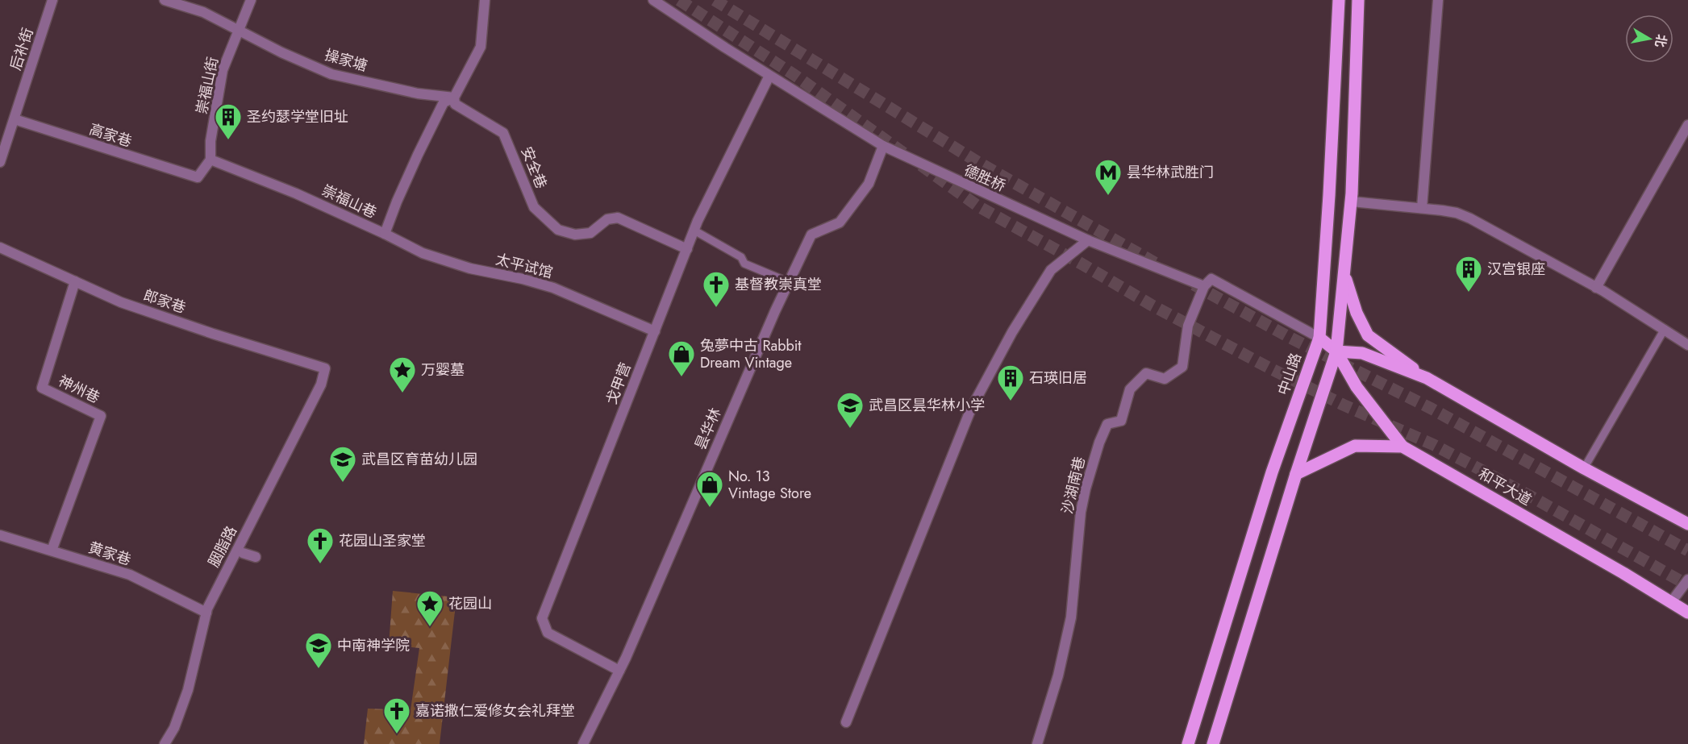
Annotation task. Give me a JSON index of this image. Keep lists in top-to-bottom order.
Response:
{
  "streets": {
    "main road": ["中山路", "和平大道"],
    "street": [
      "后补街",
      "操家塘",
      "崇福山街",
      "高家巷",
      "安全巷",
      "德胜桥",
      "崇福山巷",
      "太平试馆",
      "郎家巷",
      "戈甲营",
      "神州巷",
      "昙华林",
      "沙湖南巷",
      "胭脂路",
      "黄家巷"
    ]
  },
  "crossings": [
    ["后补街", "高家巷"],
    ["操家塘", "崇福山街"],
    ["操家塘", "安全巷"],
    ["操家塘", "崇福山巷"],
    ["崇福山街", "高家巷"],
    ["崇福山街", "崇福山巷"],
    ["高家巷", "崇福山巷"],
    ["安全巷", "崇福山巷"],
    ["安全巷", "戈甲营"],
    ["德胜桥", "中山路"],
    ["德胜桥", "戈甲营"],
    ["德胜桥", "昙华林"],
    ["德胜桥", "沙湖南巷"],
    ["崇福山巷", "太平试馆"],
    ["太平试馆", "戈甲营"],
    ["郎家巷", "神州巷"],
    ["郎家巷", "胭脂路"],
    ["戈甲营", "昙华林"],
    ["神州巷", "黄家巷"],
    ["胭脂路", "黄家巷"]
  ],
  "places": {
    "building": ["圣约瑟学堂旧址", "汉宫银座", "石瑛旧居"],
    "metro station": ["昙华林武胜门"],
    "church": ["基督教崇真堂", "花园山圣家堂", "嘉诺撒仁爱修女会礼拜堂"],
    "shop": ["兔夢中古 Rabbit Dream Vintage", "No. 13 Vintage Store"],
    "place": ["万婴墓", "花园山"],
    "school or university": ["武昌区昙华林小学", "武昌区育苗幼儿园", "中南神学院"]
  },
  "north": "right"
}
